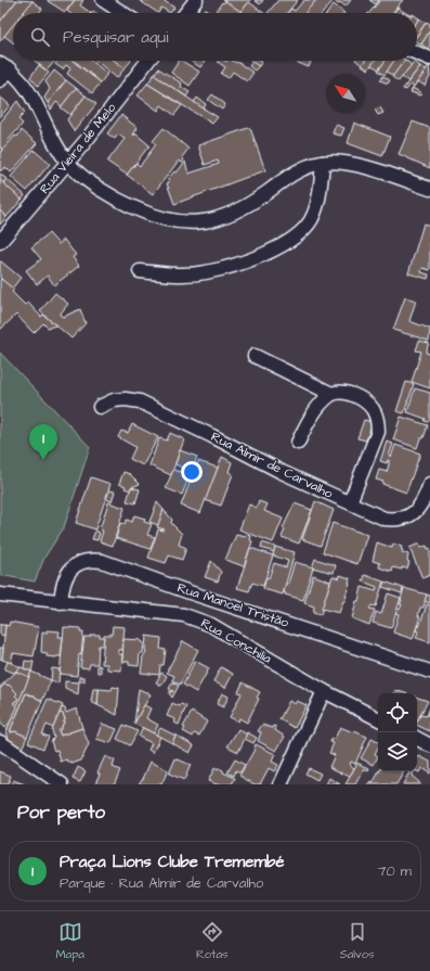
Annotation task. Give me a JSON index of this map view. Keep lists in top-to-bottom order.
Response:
{
  "streets": {
    "street": [
      "Rua Vieira de Melo",
      "Rua Almir de Carvalho",
      "Rua Manoel Tristão",
      "Rua Conchilia"
    ]
  },
  "crossings": [
    ["Rua Manoel Tristão", "Rua Conchilia"]
  ],
  "north": "top left",
  "page": {
    "search": "Pesquisar aqui",
    "pins": "1",
    "heading": "Por perto",
    "list": [
      {
        "mark": "1",
        "name": "Praça Lions Clube Tremembé",
        "note": "Parque · Rua Almir de Carvalho",
        "value": "70 m"
      }
    ],
    "nav": ["Mapa", "Rotas", "Salvos"]
  }
}
